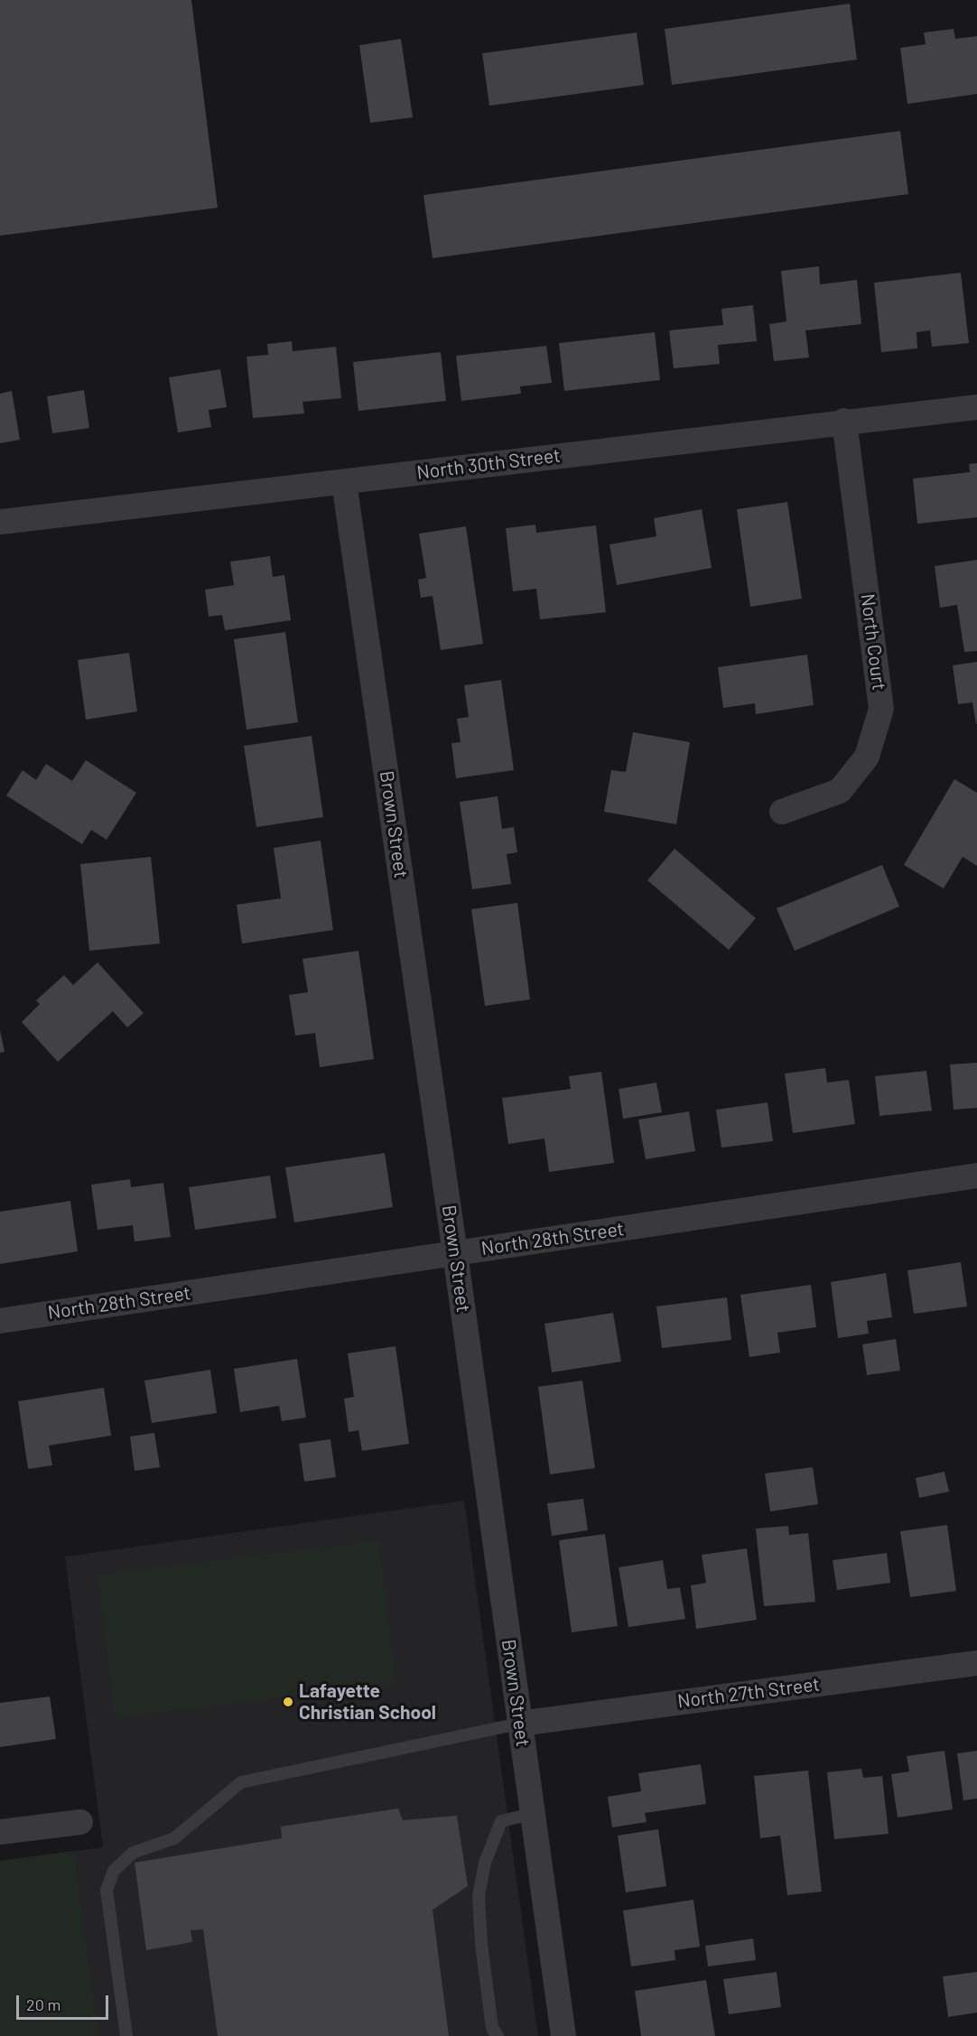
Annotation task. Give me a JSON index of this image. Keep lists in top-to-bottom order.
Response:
{
  "streets": {
    "street": [
      "North 30th Street",
      "North Court",
      "Brown Street",
      "North 28th Street",
      "North 27th Street"
    ]
  },
  "crossings": [
    ["North 30th Street", "North Court"],
    ["North 30th Street", "Brown Street"],
    ["Brown Street", "North 28th Street"],
    ["Brown Street", "North 27th Street"]
  ],
  "places": ["Lafayette Christian School"],
  "scale_bar": "20 m"
}
